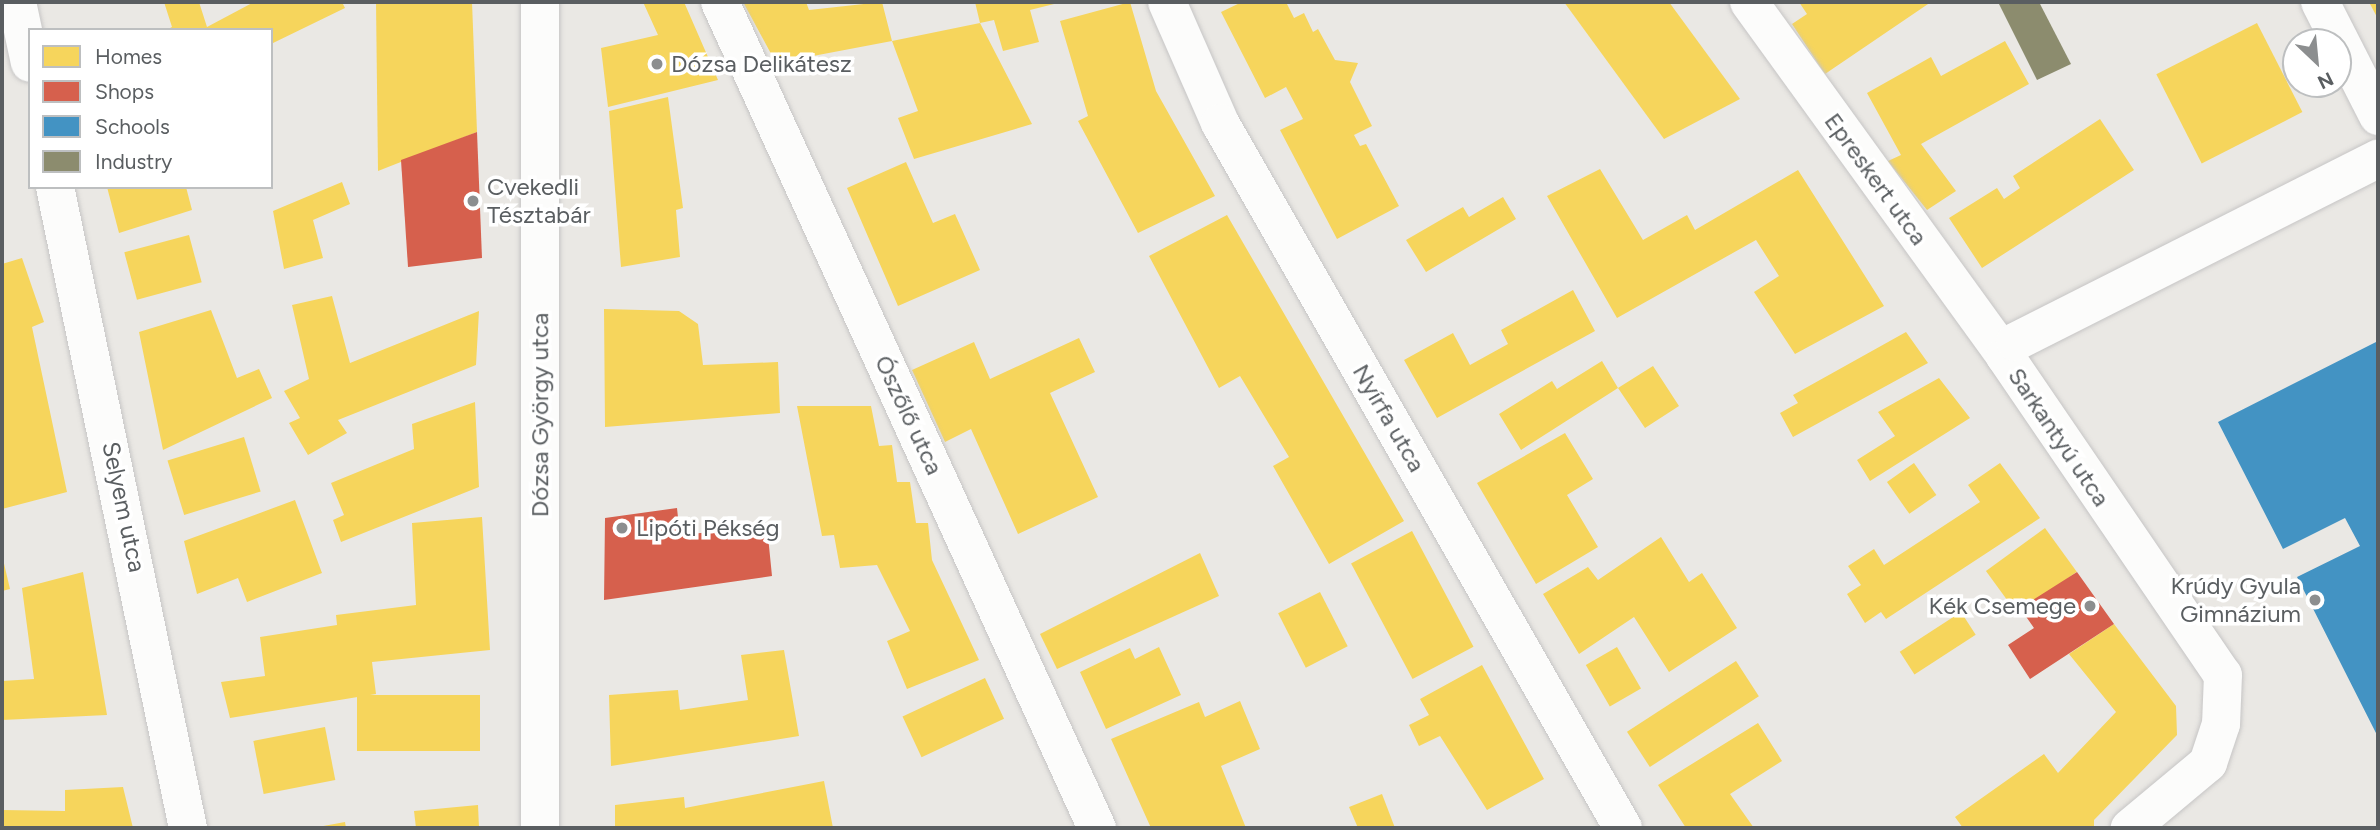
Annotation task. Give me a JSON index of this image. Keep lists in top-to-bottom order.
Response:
{
  "streets": {
    "street": [
      "Epreskert utca",
      "Dózsa György utca",
      "Ószőlő utca",
      "Nyírfa utca",
      "Sarkantyú utca",
      "Selyem utca"
    ]
  },
  "crossings": [
    ["Epreskert utca", "Sarkantyú utca"]
  ],
  "places": [
    "Dózsa Delikátesz",
    "Cvekedli Tésztabár",
    "Lipóti Pékség",
    "Krúdy Gyula Gimnázium",
    "Kék Csemege"
  ],
  "legend": [
    "Homes",
    "Shops",
    "Schools",
    "Industry"
  ],
  "north": "bottom right"
}
